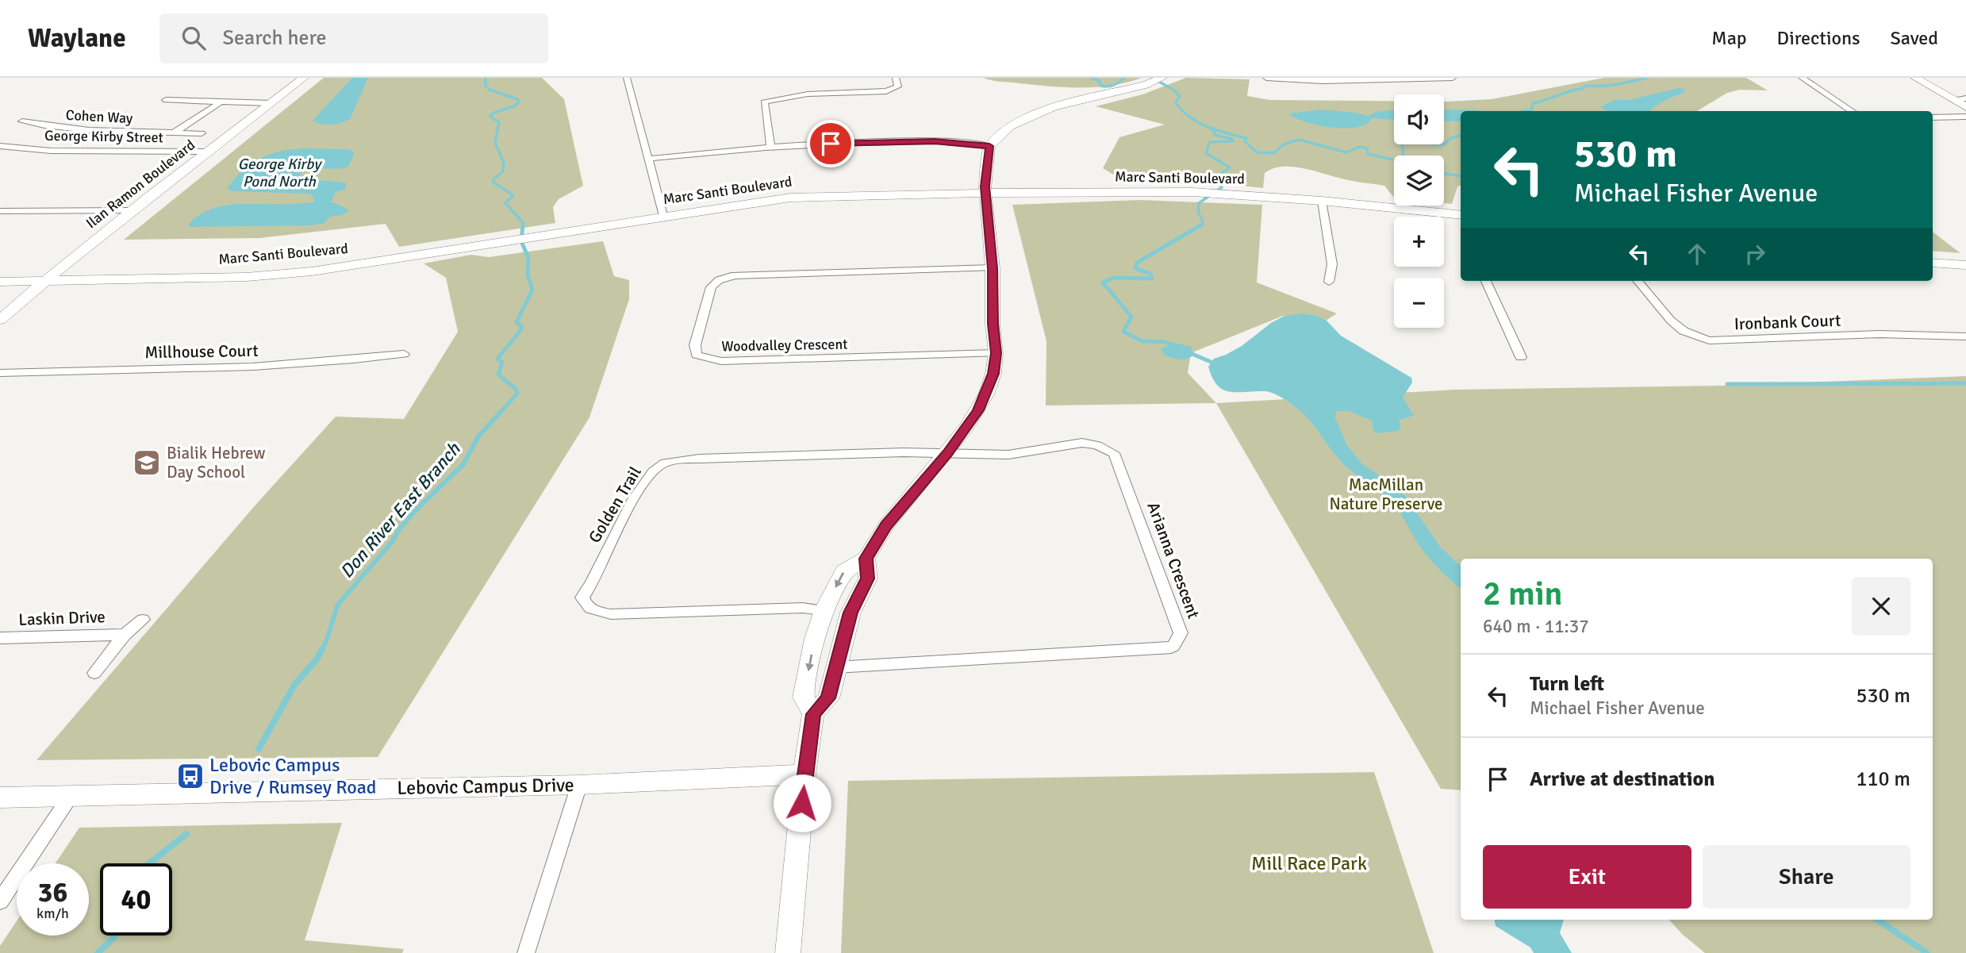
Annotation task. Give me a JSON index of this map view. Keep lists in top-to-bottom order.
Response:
{
  "streets": {
    "street": [
      "Cohen Way",
      "George Kirby Street",
      "Marc Santi Boulevard",
      "Ilan Ramon Boulevard",
      "Ironbank Court",
      "Woodvalley Crescent",
      "Millhouse Court",
      "Golden Trail",
      "Arianna Crescent",
      "Laskin Drive",
      "Lebovic Campus Drive"
    ]
  },
  "crossings": [
    ["George Kirby Street", "Ilan Ramon Boulevard"],
    ["Marc Santi Boulevard", "Ilan Ramon Boulevard"],
    ["Golden Trail", "Arianna Crescent"]
  ],
  "water": ["George Kirby Pond North", "Don River East Branch"],
  "parks": ["MacMillan Nature Preserve", "Mill Race Park"],
  "places": {
    "school or university": ["Bialik Hebrew Day School"],
    "bus stop": ["Lebovic Campus Drive / Rumsey Road"]
  },
  "page": {
    "header": "Waylane",
    "search": "Search here",
    "nav": ["Map", "Directions", "Saved"],
    "map_buttons": ["+", "−"],
    "turn": ["530 m", "Michael Fisher Avenue"],
    "heading": ["2 min", "640 m · 11:37"],
    "list": [
      {
        "name": "Turn left",
        "note": "Michael Fisher Avenue",
        "value": "530 m"
      },
      {
        "name": "Arrive at destination",
        "value": "110 m"
      }
    ],
    "buttons": ["Exit", "Share"],
    "speed": "36 km/h",
    "limit": "40"
  }
}
